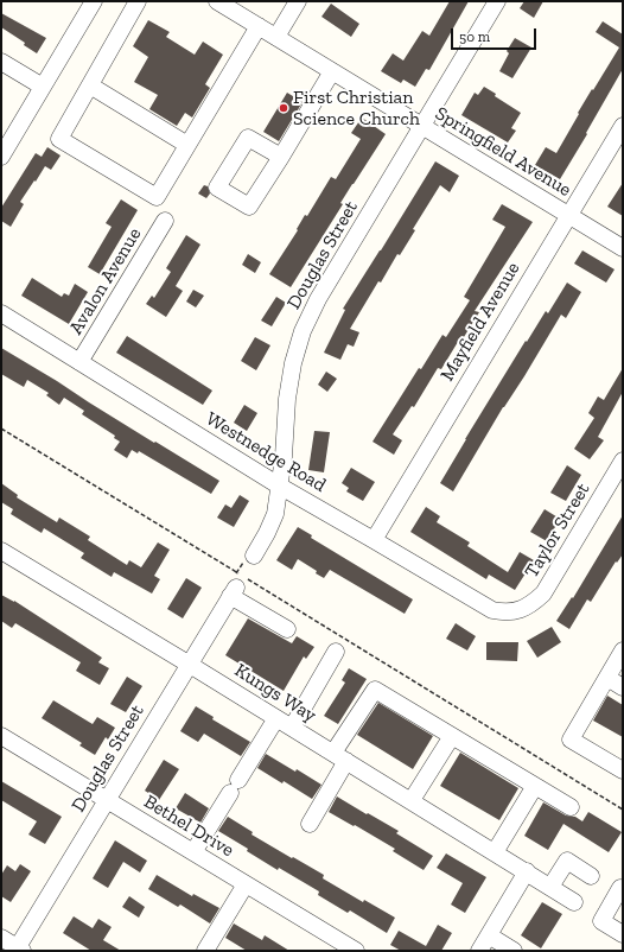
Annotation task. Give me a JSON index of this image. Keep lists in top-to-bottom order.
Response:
{
  "streets": {
    "street": [
      "Springfield Avenue",
      "Douglas Street",
      "Avalon Avenue",
      "Mayfield Avenue",
      "Westnedge Road",
      "Taylor Street",
      "Kungs Way",
      "Bethel Drive"
    ]
  },
  "crossings": [
    ["Springfield Avenue", "Douglas Street"],
    ["Springfield Avenue", "Mayfield Avenue"],
    ["Douglas Street", "Westnedge Road"],
    ["Douglas Street", "Kungs Way"],
    ["Douglas Street", "Bethel Drive"],
    ["Avalon Avenue", "Westnedge Road"],
    ["Mayfield Avenue", "Westnedge Road"],
    ["Westnedge Road", "Taylor Street"]
  ],
  "places": ["First Christian Science Church"],
  "scale_bar": "50 m"
}
